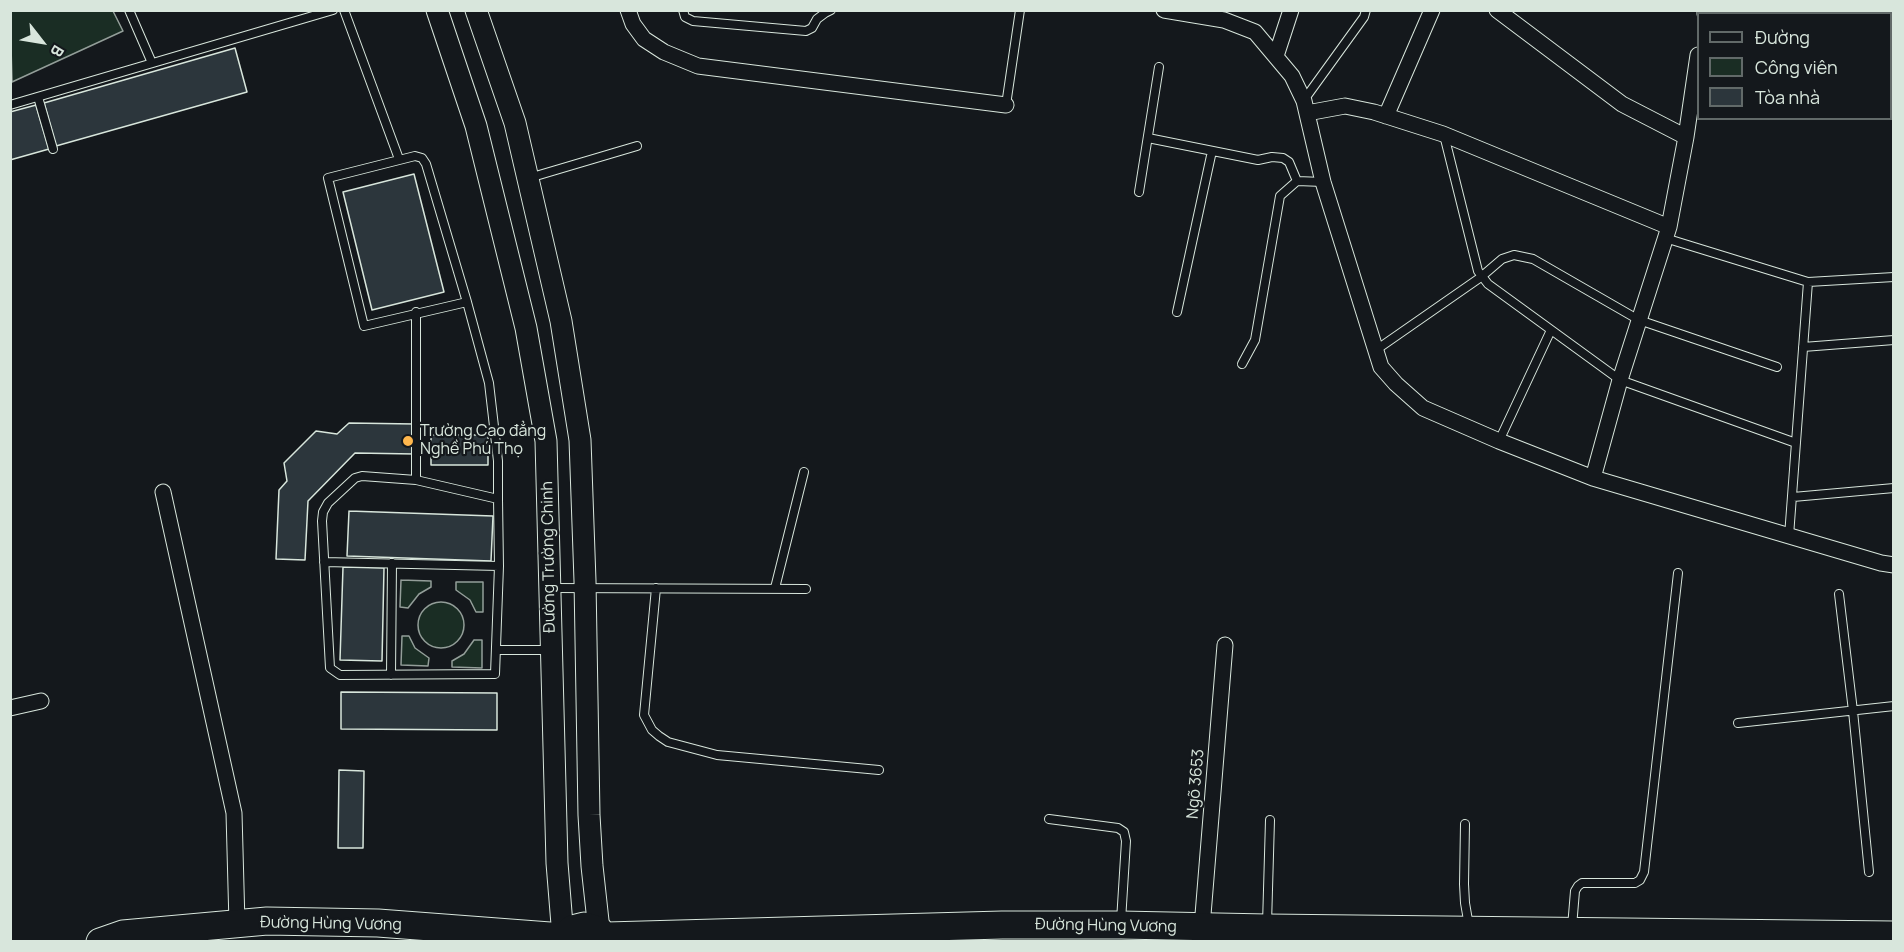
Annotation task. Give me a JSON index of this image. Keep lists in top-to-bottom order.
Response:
{
  "streets": {
    "highway": ["Đường Hùng Vương"],
    "main road": ["Đường Trường Chinh"],
    "street": ["Ngõ 3653"]
  },
  "crossings": [
    ["Đường Trường Chinh", "Đường Hùng Vương"],
    ["Ngõ 3653", "Đường Hùng Vương"]
  ],
  "places": ["Trường Cao đẳng Nghề Phú Thọ"],
  "legend": ["Đường", "Công viên", "Tòa nhà"],
  "north": "bottom right"
}
